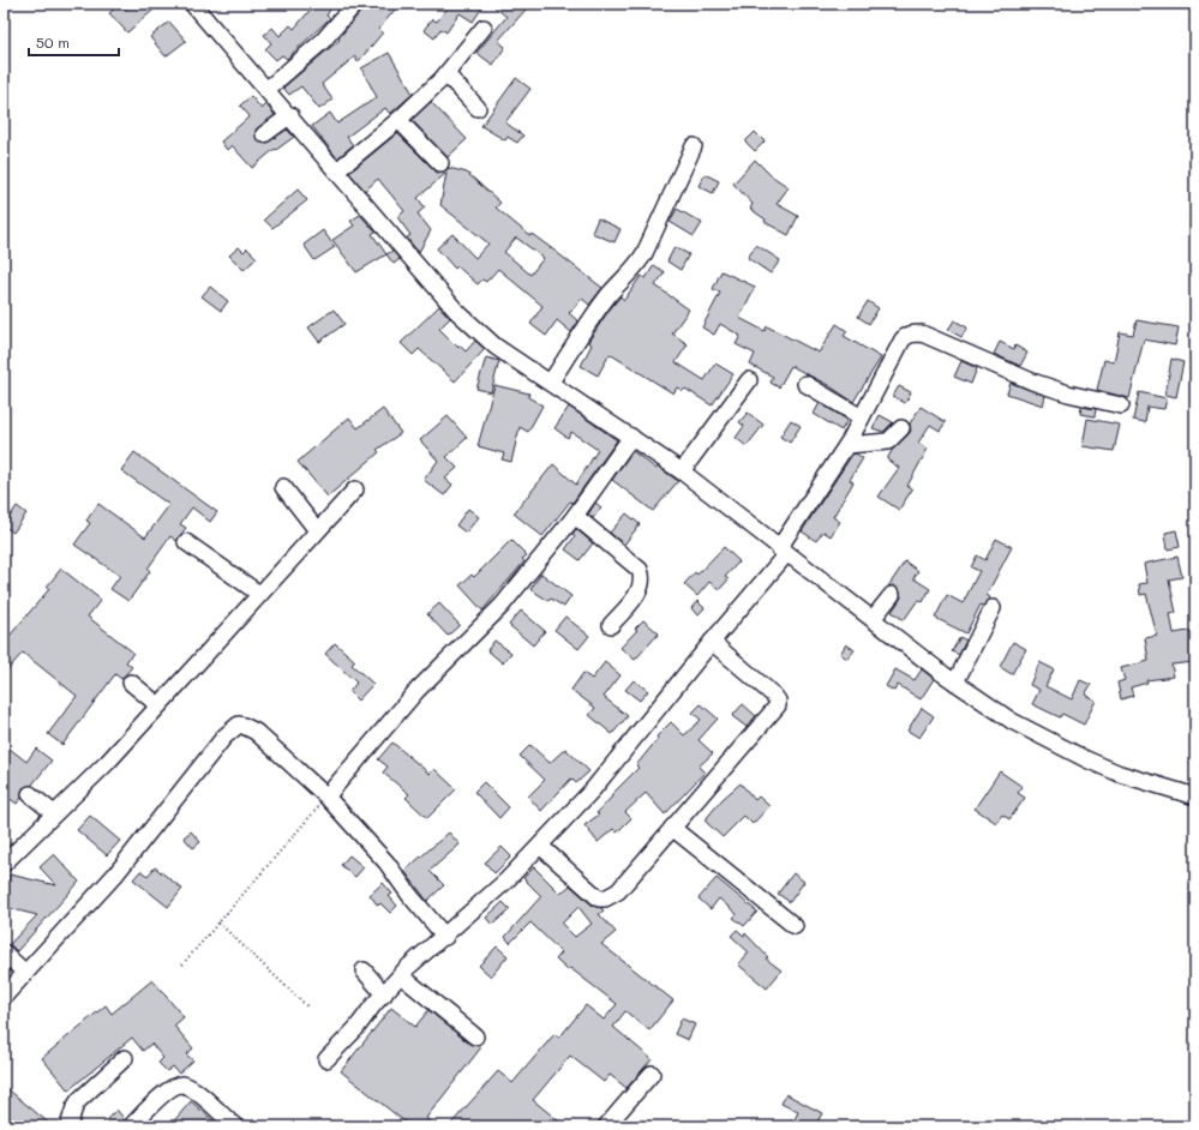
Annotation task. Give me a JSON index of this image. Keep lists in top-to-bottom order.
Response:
{
  "scale_bar": "50 m"
}
